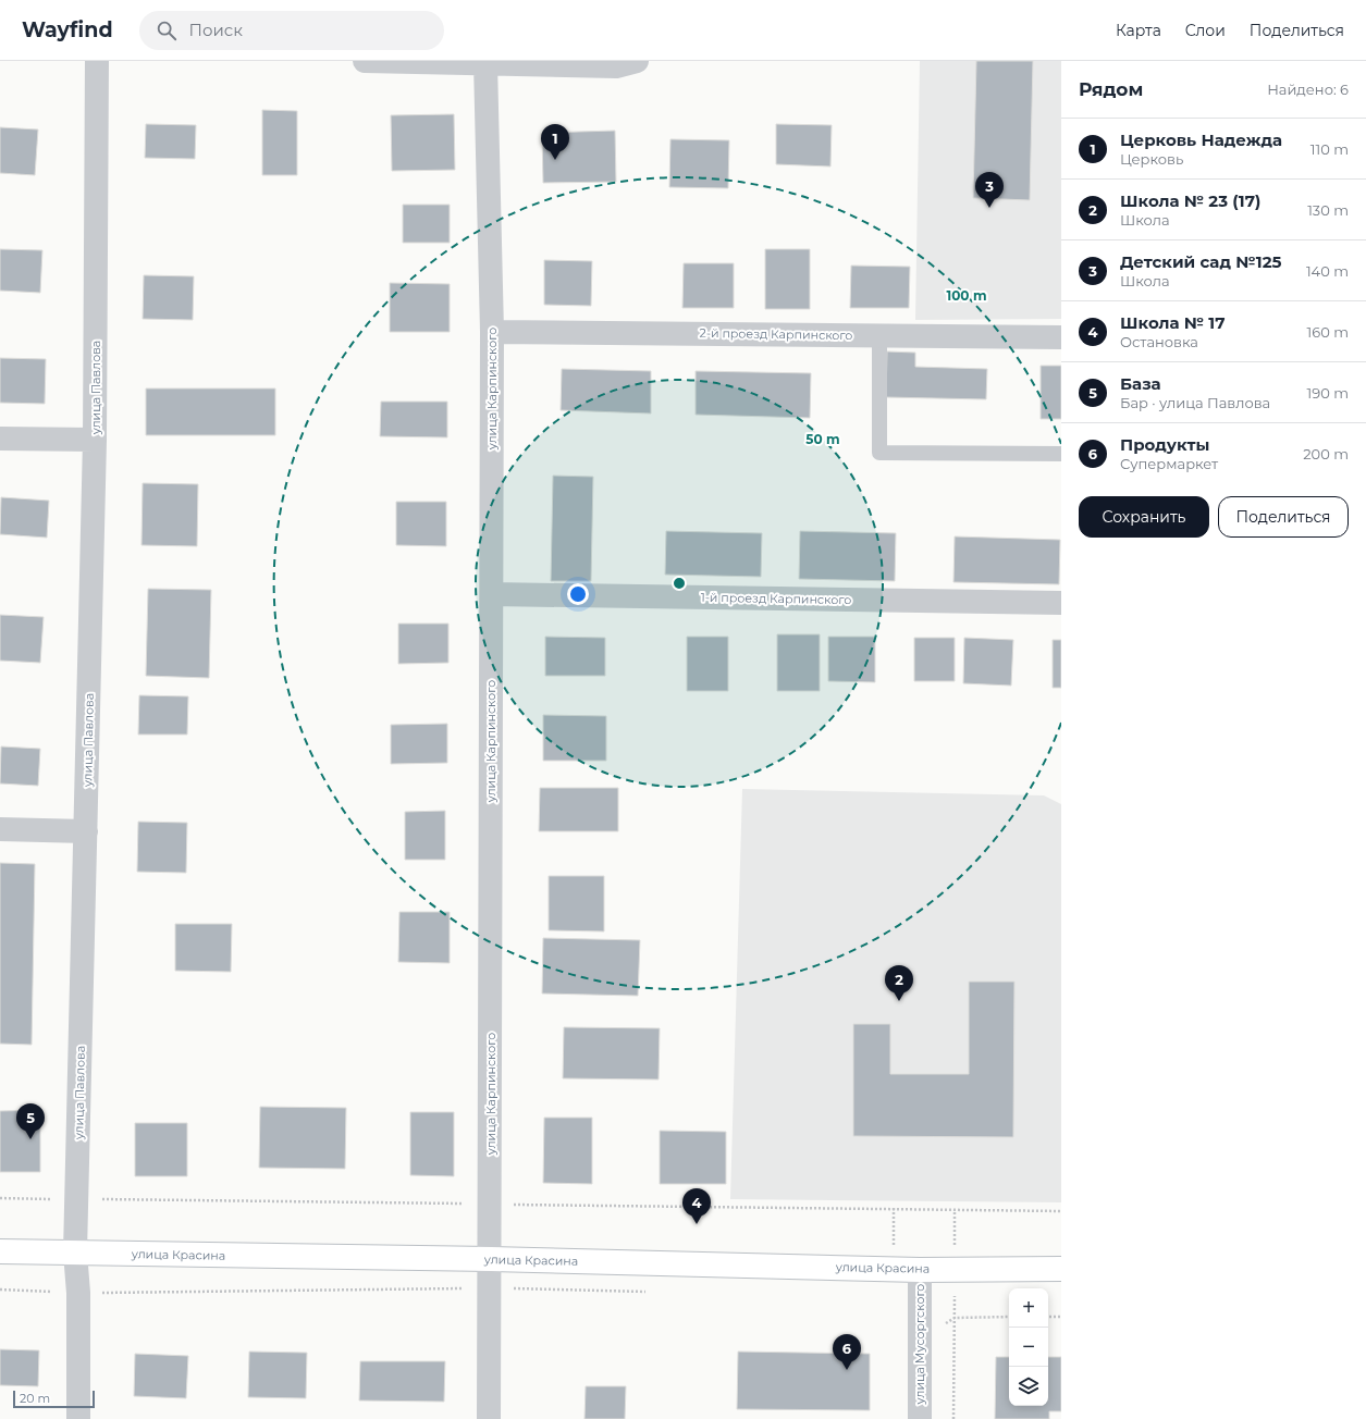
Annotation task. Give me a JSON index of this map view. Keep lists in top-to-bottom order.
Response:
{
  "streets": {
    "main road": ["улица Красина"],
    "street": [
      "2-й проезд Карпинского",
      "улица Павлова",
      "улица Карпинского",
      "1-й проезд Карпинского",
      "улица Мусоргского"
    ]
  },
  "crossings": [
    ["2-й проезд Карпинского", "улица Карпинского"],
    ["улица Павлова", "улица Красина"],
    ["улица Карпинского", "1-й проезд Карпинского"],
    ["улица Карпинского", "улица Красина"],
    ["улица Красина", "улица Мусоргского"]
  ],
  "scale_bar": "20 m",
  "page": {
    "header": "Wayfind",
    "search": "Поиск",
    "nav": ["Карта", "Слои", "Поделиться"],
    "heading": ["Рядом", "Найдено: 6"],
    "list": [
      {
        "mark": "1",
        "name": "Церковь Надежда",
        "note": "Церковь",
        "value": "110 m"
      },
      {
        "mark": "2",
        "name": "Школа № 23 (17)",
        "note": "Школа",
        "value": "130 m"
      },
      {
        "mark": "3",
        "name": "Детский сад №125",
        "note": "Школа",
        "value": "140 m"
      },
      {
        "mark": "4",
        "name": "Школа № 17",
        "note": "Остановка",
        "value": "160 m"
      },
      {
        "mark": "5",
        "name": "База",
        "note": "Бар · улица Павлова",
        "value": "190 m"
      },
      {
        "mark": "6",
        "name": "Продукты",
        "note": "Супермаркет",
        "value": "200 m"
      }
    ],
    "pins": [
      "1",
      "3",
      "2",
      "5",
      "4",
      "6"
    ],
    "buttons": ["Сохранить", "Поделиться"],
    "map_buttons": ["+", "−"],
    "scale": "20 m"
  },
  "rings": ["100 m", "50 m"]
}
